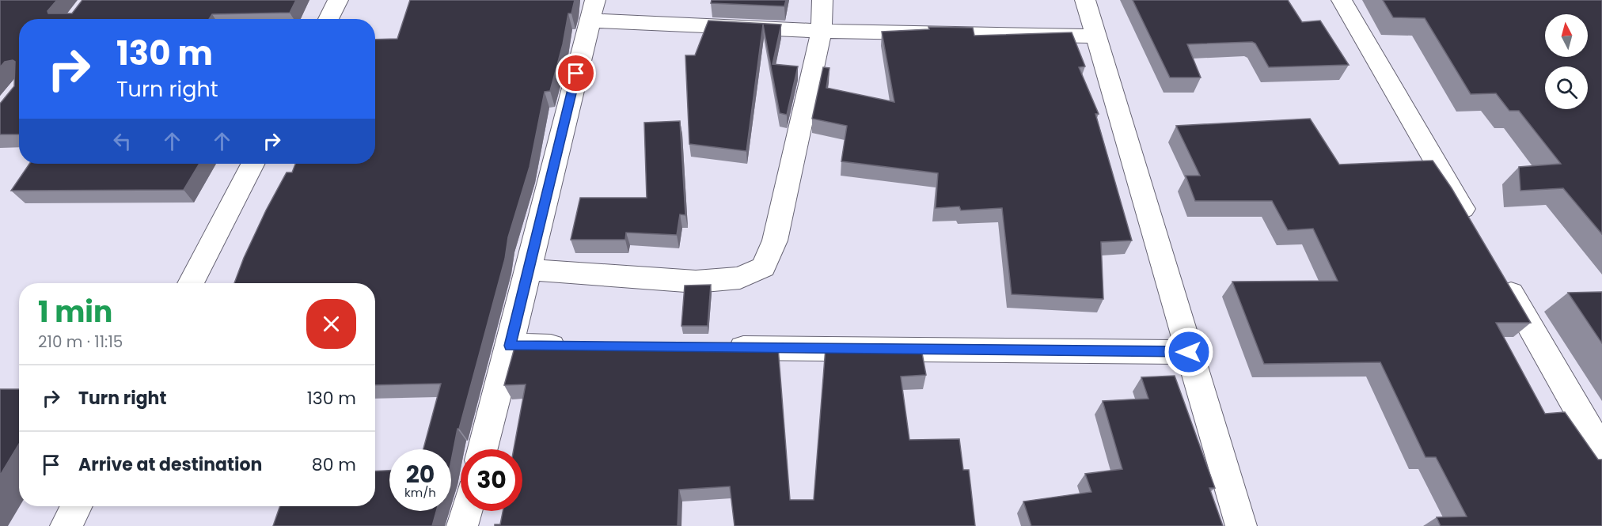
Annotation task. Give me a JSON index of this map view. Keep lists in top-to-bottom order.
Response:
{
  "north": "top",
  "page": {
    "turn": ["130 m", "Turn right"],
    "heading": ["1 min", "210 m · 11:15"],
    "list": [
      {
        "name": "Turn right",
        "value": "130 m"
      },
      {
        "name": "Arrive at destination",
        "value": "80 m"
      }
    ],
    "speed": "20 km/h",
    "limit": "30"
  }
}
